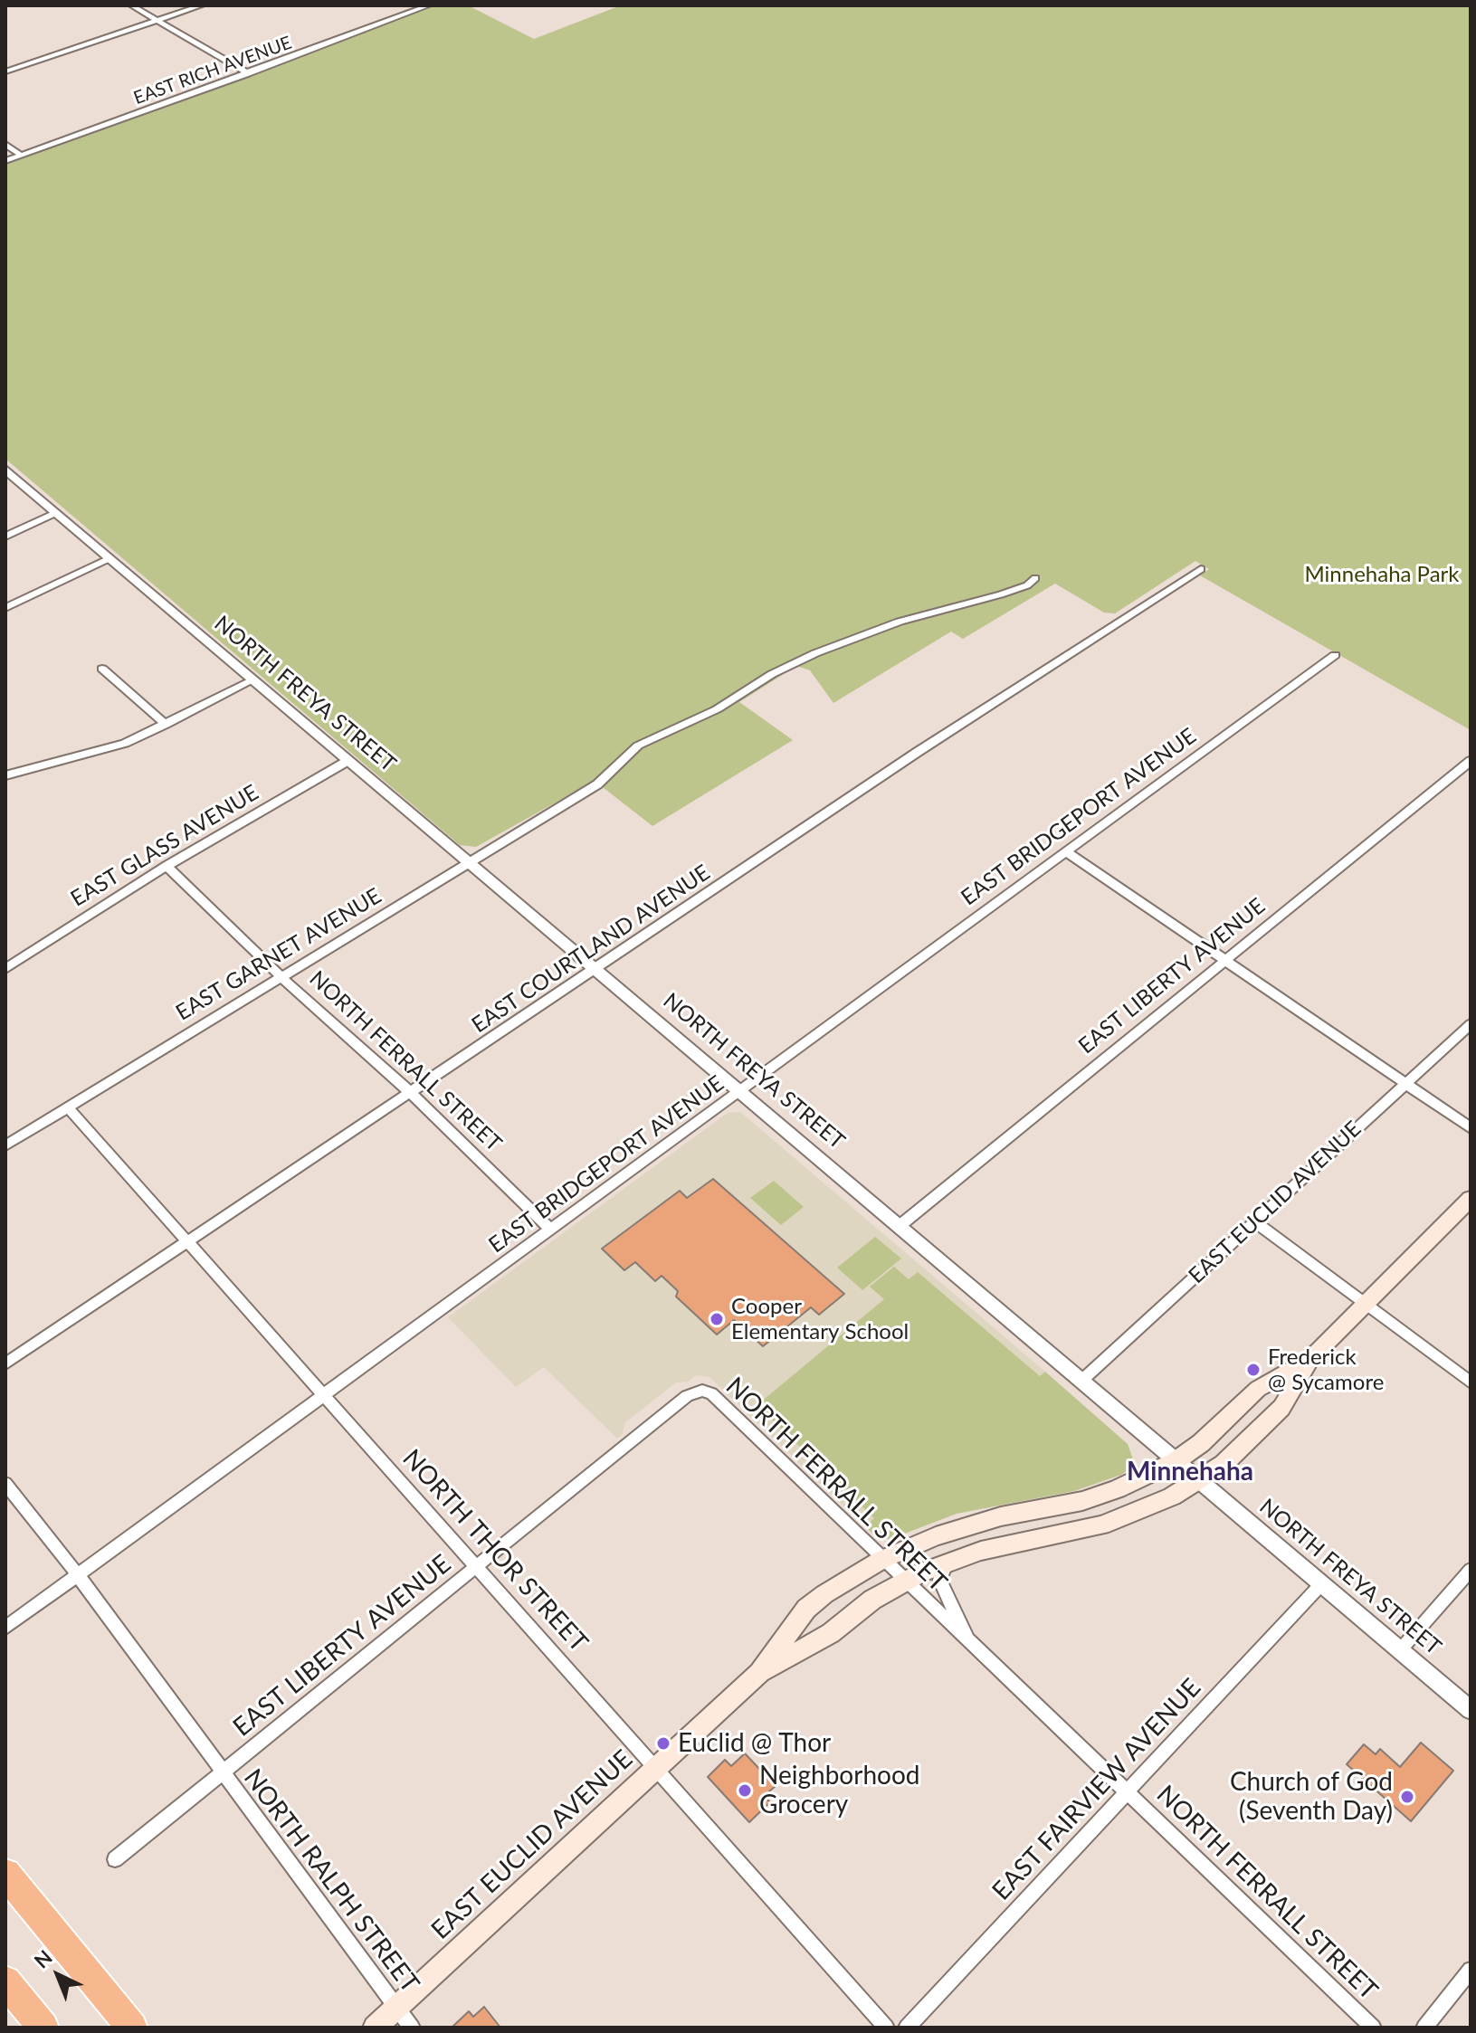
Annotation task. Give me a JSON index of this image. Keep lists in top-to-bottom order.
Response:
{
  "streets": {
    "main road": ["EAST EUCLID AVENUE"],
    "street": [
      "EAST RICH AVENUE",
      "NORTH FREYA STREET",
      "EAST BRIDGEPORT AVENUE",
      "EAST GLASS AVENUE",
      "EAST COURTLAND AVENUE",
      "EAST GARNET AVENUE",
      "EAST LIBERTY AVENUE",
      "NORTH FERRALL STREET",
      "NORTH THOR STREET",
      "EAST FAIRVIEW AVENUE",
      "NORTH RALPH STREET"
    ]
  },
  "crossings": [
    ["NORTH FREYA STREET", "EAST BRIDGEPORT AVENUE"],
    ["NORTH FREYA STREET", "EAST GLASS AVENUE"],
    ["NORTH FREYA STREET", "EAST COURTLAND AVENUE"],
    ["NORTH FREYA STREET", "EAST GARNET AVENUE"],
    ["NORTH FREYA STREET", "EAST LIBERTY AVENUE"],
    ["NORTH FREYA STREET", "EAST EUCLID AVENUE"],
    ["NORTH FREYA STREET", "EAST FAIRVIEW AVENUE"],
    ["EAST BRIDGEPORT AVENUE", "NORTH FERRALL STREET"],
    ["EAST BRIDGEPORT AVENUE", "NORTH THOR STREET"],
    ["EAST BRIDGEPORT AVENUE", "NORTH RALPH STREET"],
    ["EAST GLASS AVENUE", "NORTH FERRALL STREET"],
    ["EAST COURTLAND AVENUE", "NORTH FERRALL STREET"],
    ["EAST COURTLAND AVENUE", "NORTH THOR STREET"],
    ["EAST GARNET AVENUE", "NORTH FERRALL STREET"],
    ["EAST GARNET AVENUE", "NORTH THOR STREET"],
    ["EAST LIBERTY AVENUE", "NORTH FERRALL STREET"],
    ["EAST LIBERTY AVENUE", "NORTH THOR STREET"],
    ["EAST LIBERTY AVENUE", "NORTH RALPH STREET"],
    ["NORTH FERRALL STREET", "EAST EUCLID AVENUE"],
    ["NORTH FERRALL STREET", "EAST FAIRVIEW AVENUE"],
    ["EAST EUCLID AVENUE", "NORTH THOR STREET"],
    ["EAST EUCLID AVENUE", "NORTH RALPH STREET"]
  ],
  "districts": ["Minnehaha"],
  "parks": ["Minnehaha Park"],
  "places": [
    "Cooper Elementary School",
    "Frederick @ Sycamore",
    "Euclid @ Thor",
    "Neighborhood Grocery",
    "Church of God (Seventh Day)"
  ],
  "north": "top left"
}
